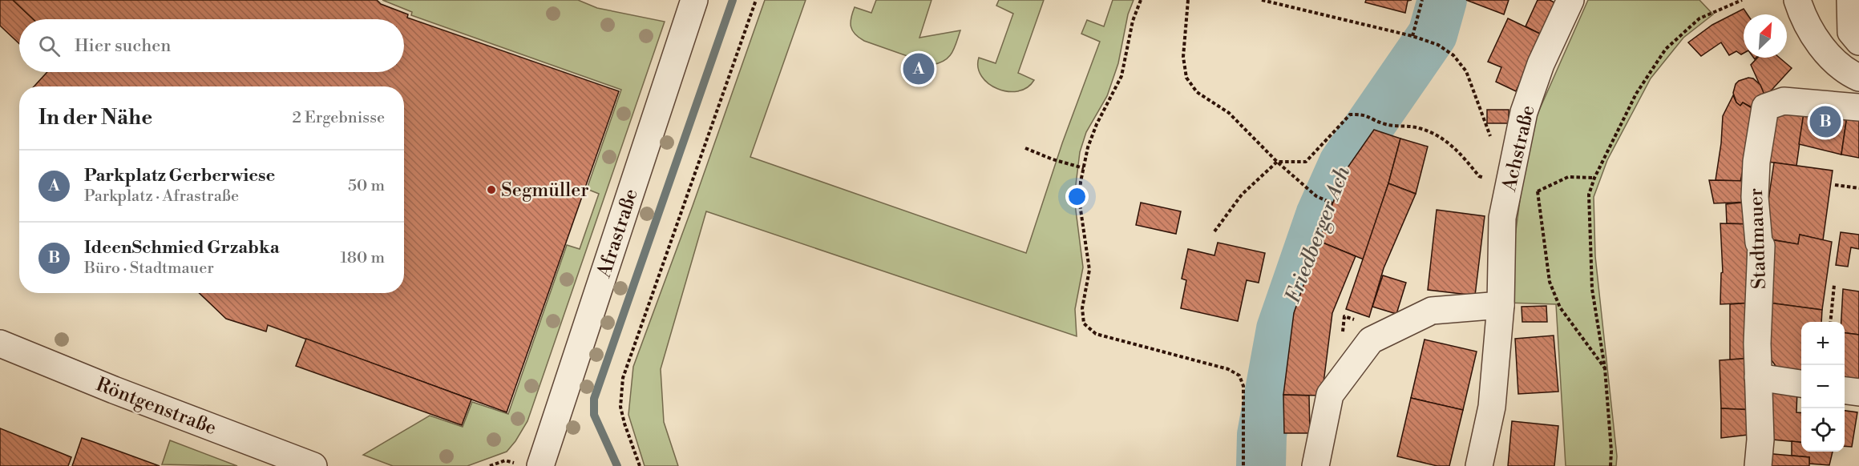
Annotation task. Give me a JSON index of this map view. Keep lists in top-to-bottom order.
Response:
{
  "streets": {
    "street": [
      "Achstraße",
      "Afrastraße",
      "Stadtmauer",
      "Röntgenstraße"
    ]
  },
  "water": ["Friedberger Ach"],
  "places": ["Segmüller"],
  "north": "top right",
  "page": {
    "search": "Hier suchen",
    "pins": ["A", "B"],
    "heading": ["In der Nähe", "2 Ergebnisse"],
    "list": [
      {
        "mark": "A",
        "name": "Parkplatz Gerberwiese",
        "note": "Parkplatz · Afrastraße",
        "value": "50 m"
      },
      {
        "mark": "B",
        "name": "IdeenSchmied Grzabka",
        "note": "Büro · Stadtmauer",
        "value": "180 m"
      }
    ],
    "map_buttons": ["+", "−"]
  }
}
